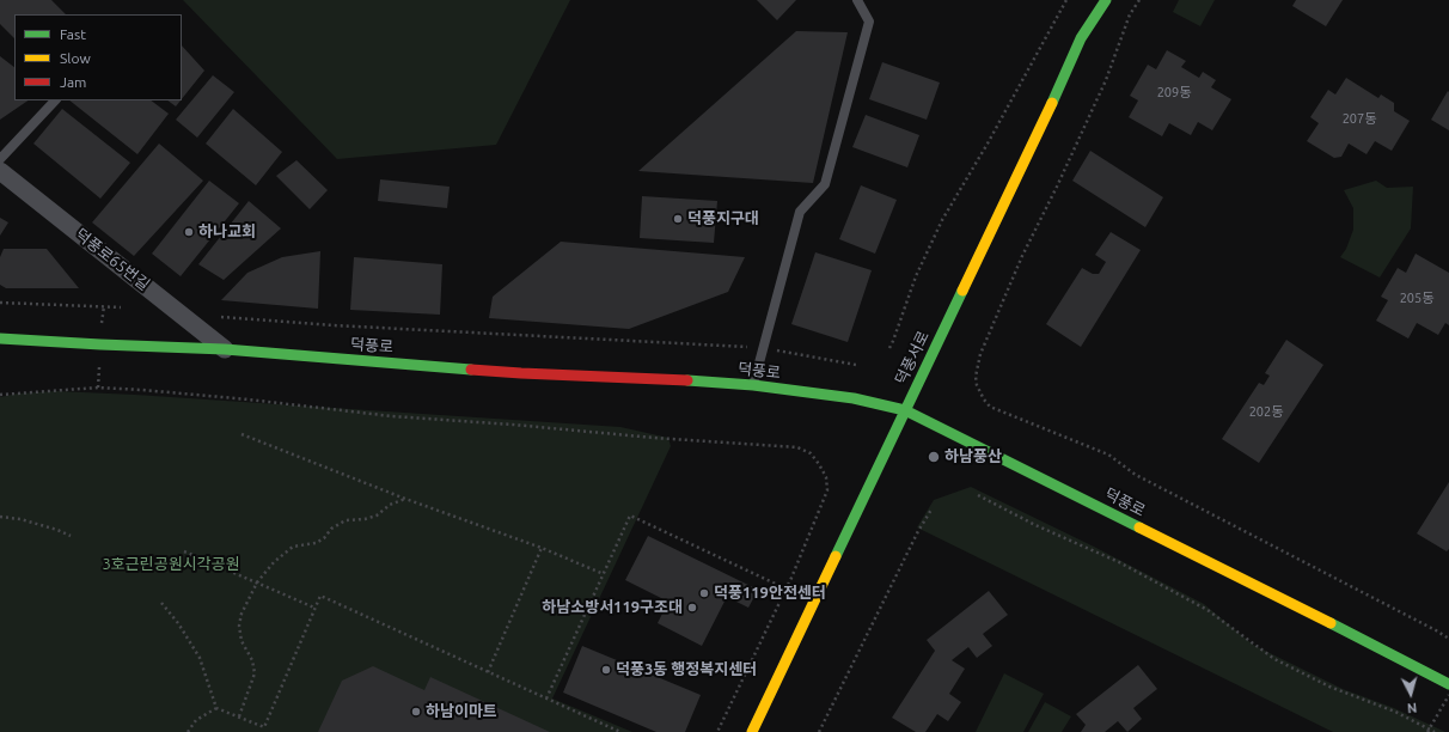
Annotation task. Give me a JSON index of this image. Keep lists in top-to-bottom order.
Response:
{
  "streets": {
    "main road": ["덕풍로", "덕풍서로"],
    "street": ["덕풍로65번길"]
  },
  "crossings": [
    ["덕풍로65번길", "덕풍로"],
    ["덕풍로", "덕풍서로"]
  ],
  "parks": ["3호근린공원시각공원"],
  "places": [
    "덕풍지구대",
    "하나교회",
    "하남풍산",
    "덕풍119안전센터",
    "하남소방서119구조대",
    "덕풍3동 행정복지센터",
    "하남이마트"
  ],
  "house_numbers": [
    "209동",
    "207동",
    "205동",
    "202동"
  ],
  "legend": ["Fast", "Slow", "Jam"],
  "north": "bottom"
}
